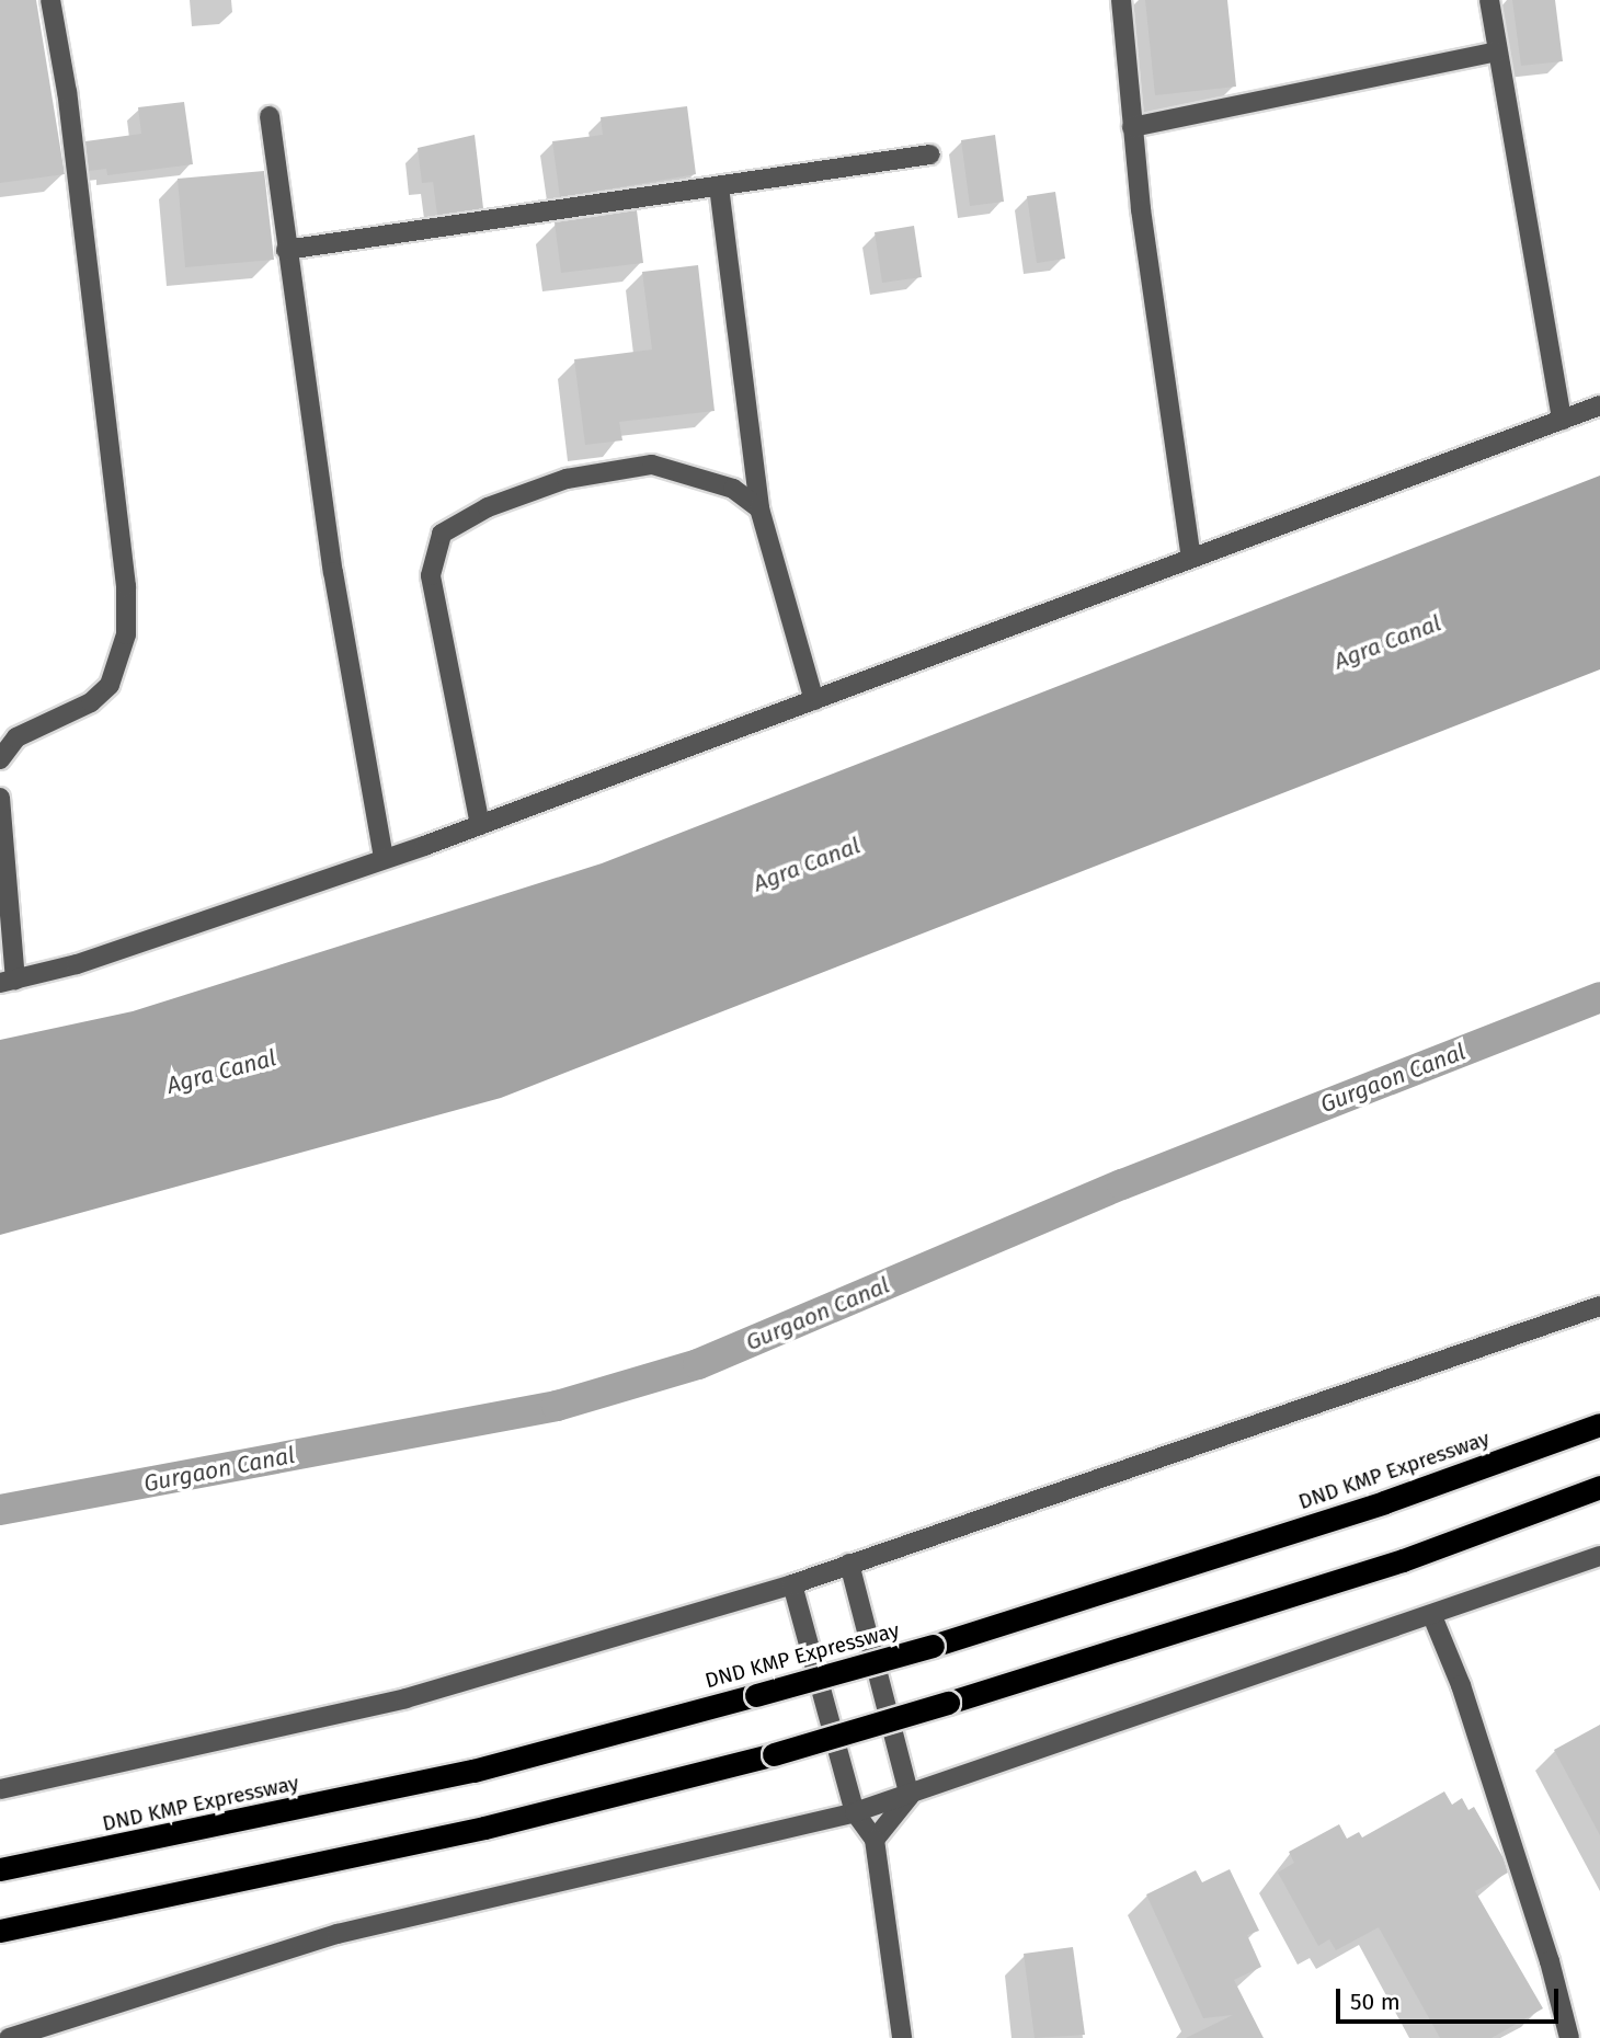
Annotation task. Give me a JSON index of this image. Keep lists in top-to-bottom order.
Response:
{
  "streets": {
    "highway": ["DND KMP Expressway"]
  },
  "water": ["Agra Canal", "Gurgaon Canal"],
  "scale_bar": "50 m"
}
